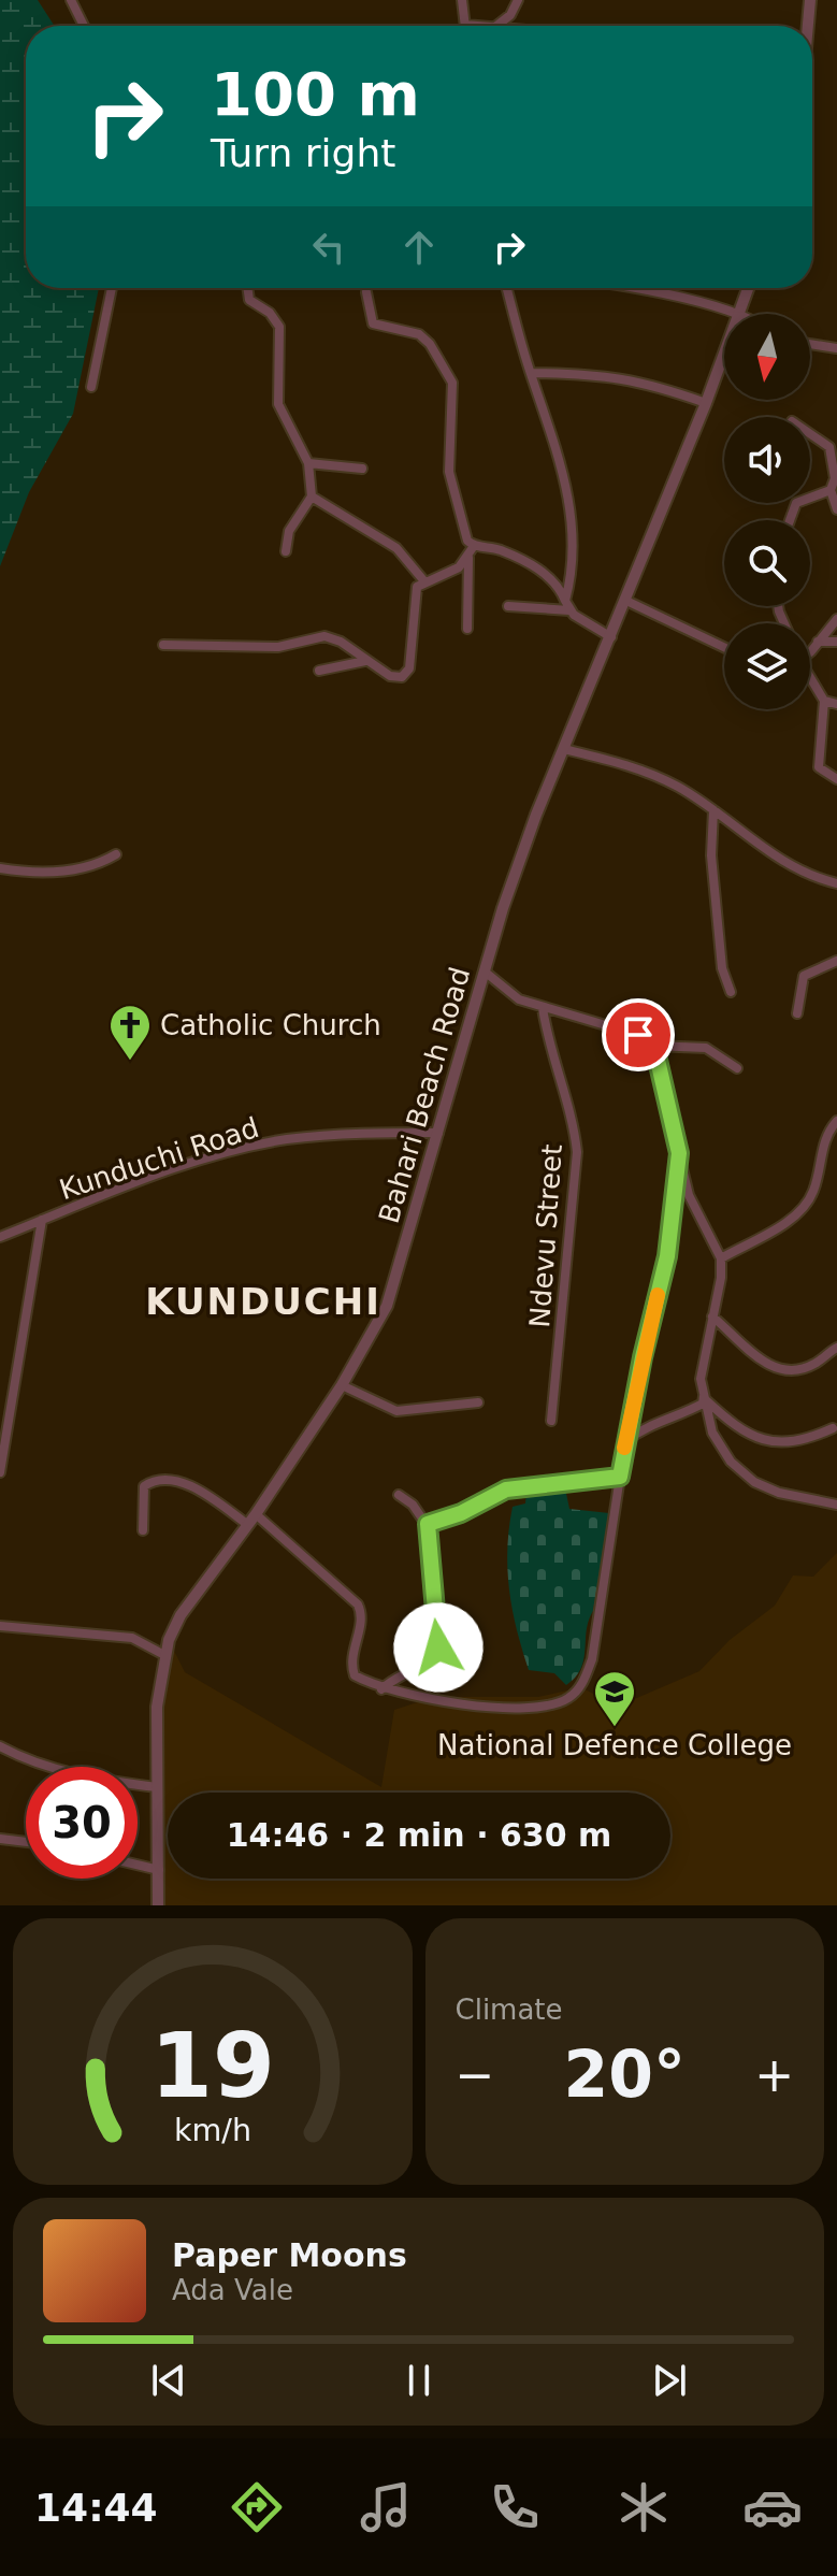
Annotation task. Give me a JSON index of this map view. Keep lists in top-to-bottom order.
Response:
{
  "streets": {
    "street": ["Bahari Beach Road", "Kunduchi Road", "Ndevu Street"]
  },
  "crossings": [
    ["Bahari Beach Road", "Kunduchi Road"]
  ],
  "districts": ["KUNDUCHI"],
  "places": {
    "church": ["Catholic Church"],
    "school or university": ["National Defence College"]
  },
  "north": "bottom",
  "page": {
    "turn": ["100 m", "Turn right"],
    "limit": "30",
    "trip": "14:46 · 2 min · 630 m",
    "tile": "Climate",
    "heat": ["−", "20°", "+"],
    "song": ["Paper Moons", "Ada Vale"],
    "tabs": "14:44",
    "gauge": ["19", "km/h"]
  }
}
